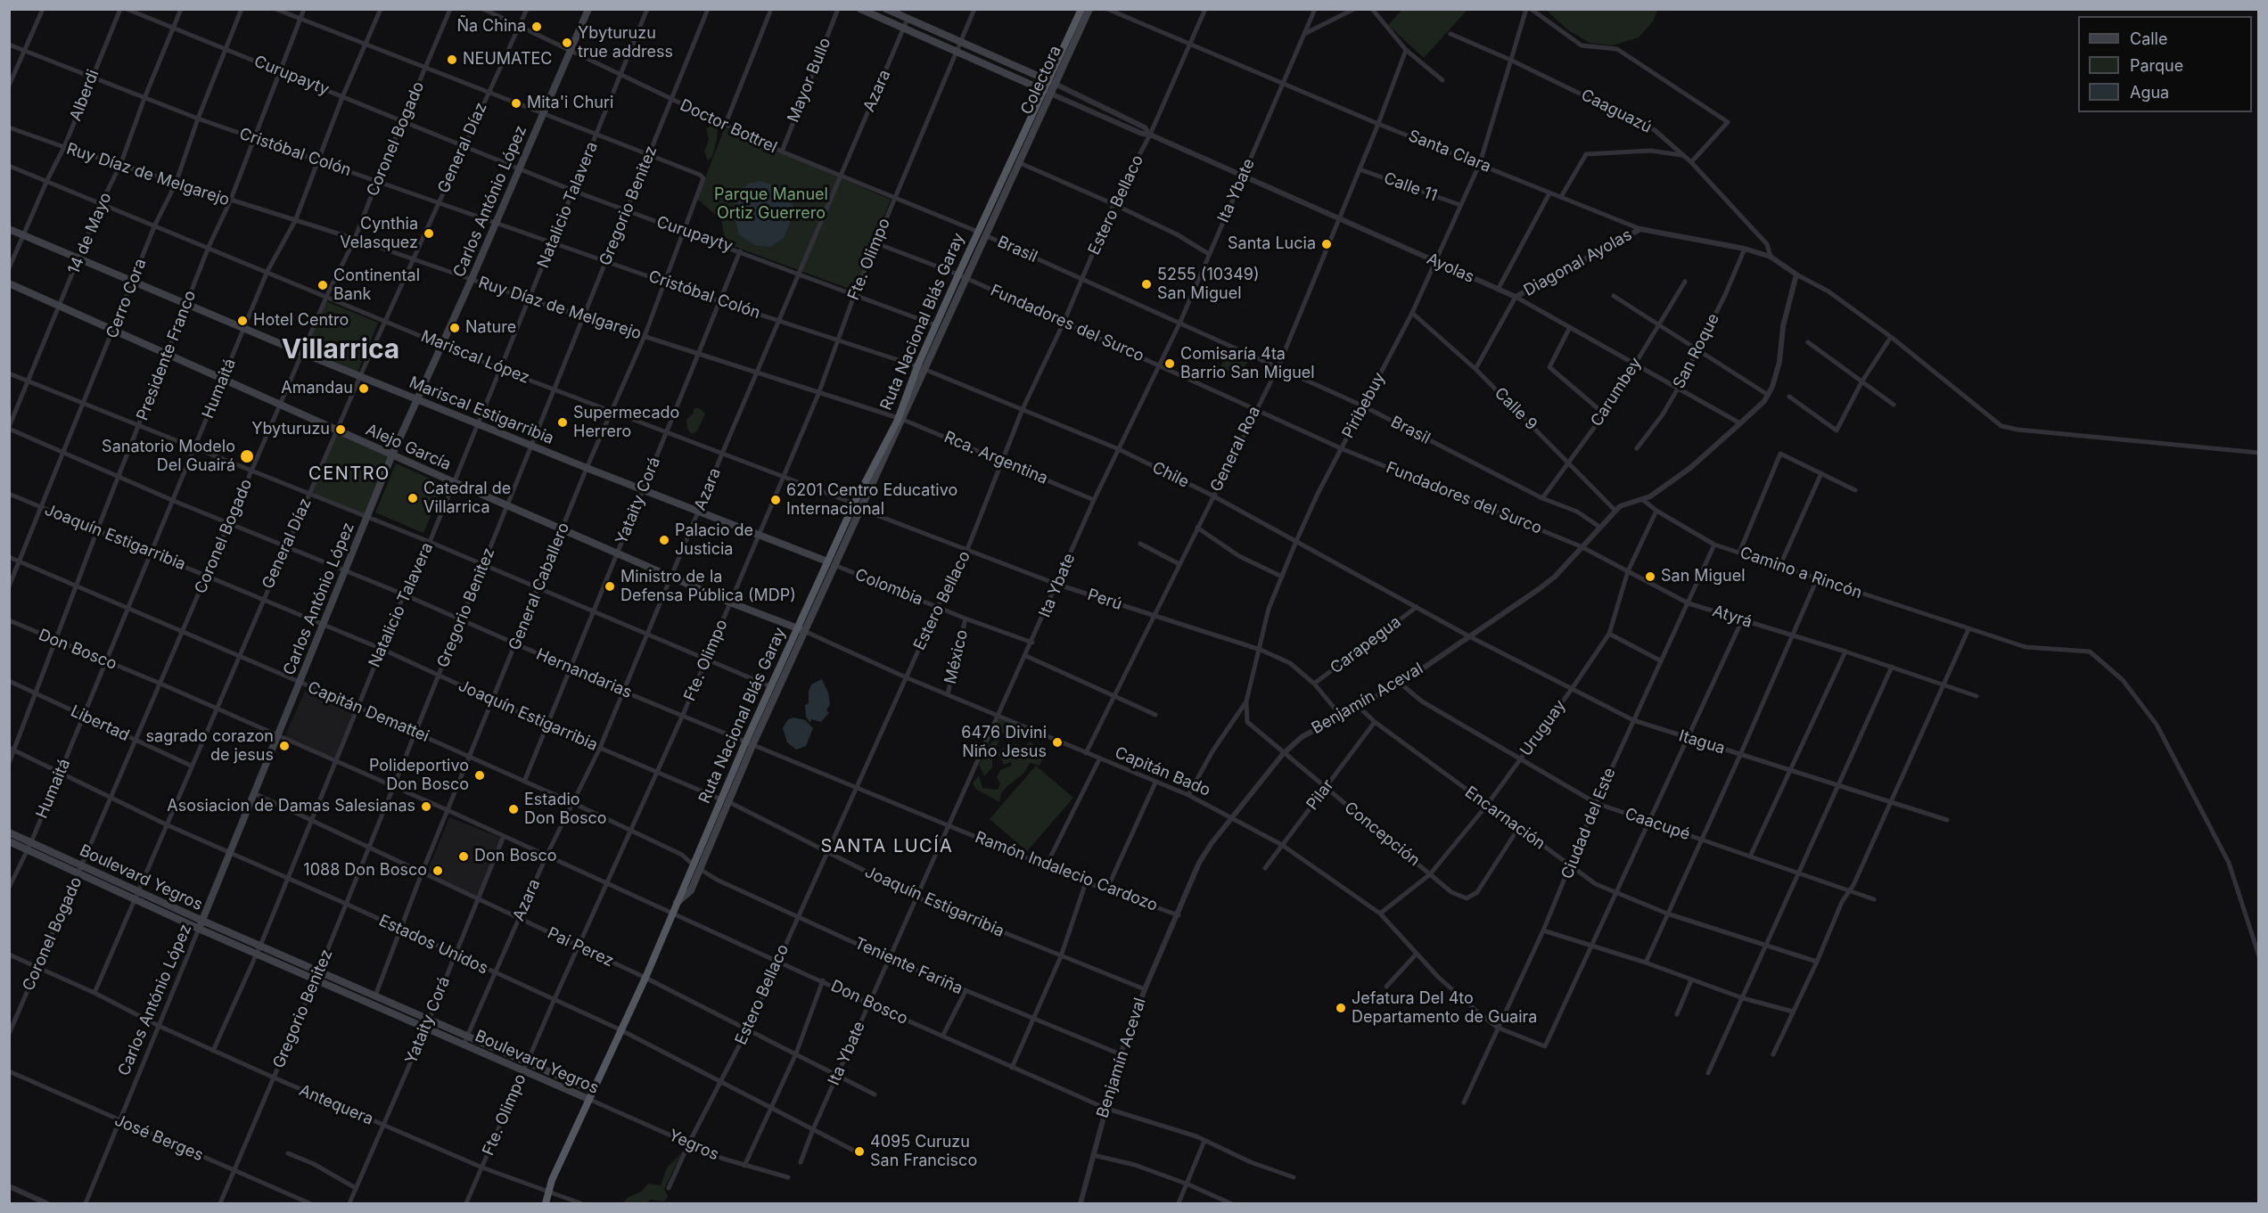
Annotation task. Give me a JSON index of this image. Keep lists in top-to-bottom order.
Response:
{
  "streets": {
    "highway": ["Ruta Nacional Blás Garay"],
    "main road": [
      "Colectora",
      "Carlos António López",
      "Mariscal Estigarribia",
      "Alejo García",
      "Boulevard Yegros"
    ],
    "street": [
      "Curupayty",
      "Mayor Bullo",
      "Azara",
      "Alberdi",
      "Caaguazú",
      "Doctor Bottrel",
      "Coronel Bogado",
      "General Díaz",
      "Santa Clara",
      "Cristóbal Colón",
      "Ruy Díaz de Melgarejo",
      "Calle 11",
      "Ita Ybate",
      "Natalicio Talavera",
      "Estero Bellaco",
      "Gregorio Benitez",
      "14 de Mayo",
      "Brasil",
      "Fte. Olimpo",
      "Diagonal Ayolas",
      "Ayolas",
      "Cerro Cora",
      "Fundadores del Surco",
      "San Roque",
      "Presidente Franco",
      "Mariscal López",
      "Humaitá",
      "Carumbey",
      "Piribebuy",
      "Calle 9",
      "General Roa",
      "Rca. Argentina",
      "Chile",
      "Yataity Corá",
      "Joaquín Estigarribia",
      "Camino a Rincón",
      "General Caballero",
      "Colombia",
      "Perú",
      "Atyrá",
      "Carapegua",
      "Don Bosco",
      "México",
      "Hernandarias",
      "Benjamín Aceval",
      "Capitán Demattei",
      "Libertad",
      "Uruguay",
      "Itagua",
      "Capitán Bado",
      "Pilar",
      "Encarnación",
      "Ciudad del Este",
      "Caacupé",
      "Concepción",
      "Ramón Indalecio Cardozo",
      "Estados Unidos",
      "Pai Perez",
      "Teniente Fariña",
      "Antequera",
      "José Berges",
      "Yegros"
    ]
  },
  "crossings": [
    ["Curupayty", "Azara"],
    ["Curupayty", "Coronel Bogado"],
    ["Curupayty", "General Díaz"],
    ["Curupayty", "Carlos António López"],
    ["Curupayty", "Natalicio Talavera"],
    ["Curupayty", "Gregorio Benitez"],
    ["Curupayty", "14 de Mayo"],
    ["Curupayty", "Fte. Olimpo"],
    ["Curupayty", "Cerro Cora"],
    ["Curupayty", "Ruta Nacional Blás Garay"],
    ["Curupayty", "Presidente Franco"],
    ["Curupayty", "Humaitá"],
    ["Curupayty", "Yataity Corá"],
    ["Curupayty", "General Caballero"],
    ["Mayor Bullo", "Doctor Bottrel"],
    ["Colectora", "Doctor Bottrel"],
    ["Colectora", "Brasil"],
    ["Colectora", "Ruta Nacional Blás Garay"],
    ["Azara", "Doctor Bottrel"],
    ["Azara", "Cristóbal Colón"],
    ["Azara", "Ruy Díaz de Melgarejo"],
    ["Azara", "Mariscal López"],
    ["Azara", "Mariscal Estigarribia"],
    ["Azara", "Alejo García"],
    ["Azara", "Joaquín Estigarribia"],
    ["Azara", "Don Bosco"],
    ["Azara", "Hernandarias"],
    ["Azara", "Capitán Demattei"],
    ["Azara", "Boulevard Yegros"],
    ["Azara", "Estados Unidos"],
    ["Azara", "Pai Perez"],
    ["Alberdi", "Cristóbal Colón"],
    ["Alberdi", "Ruy Díaz de Melgarejo"],
    ["Alberdi", "Mariscal López"],
    ["Alberdi", "Mariscal Estigarribia"],
    ["Caaguazú", "Santa Clara"],
    ["Caaguazú", "Piribebuy"],
    ["Doctor Bottrel", "General Díaz"],
    ["Doctor Bottrel", "Carlos António López"],
    ["Doctor Bottrel", "Natalicio Talavera"],
    ["Doctor Bottrel", "Gregorio Benitez"],
    ["Doctor Bottrel", "Brasil"],
    ["Doctor Bottrel", "Fte. Olimpo"],
    ["Doctor Bottrel", "Ruta Nacional Blás Garay"],
    ["Coronel Bogado", "Cristóbal Colón"],
    ["Coronel Bogado", "Ruy Díaz de Melgarejo"],
    ["Coronel Bogado", "Mariscal López"],
    ["Coronel Bogado", "Mariscal Estigarribia"],
    ["Coronel Bogado", "Alejo García"],
    ["Coronel Bogado", "Joaquín Estigarribia"],
    ["Coronel Bogado", "Don Bosco"],
    ["Coronel Bogado", "Hernandarias"],
    ["Coronel Bogado", "Capitán Demattei"],
    ["Coronel Bogado", "Libertad"],
    ["Coronel Bogado", "Boulevard Yegros"],
    ["Coronel Bogado", "Estados Unidos"],
    ["Coronel Bogado", "Antequera"],
    ["General Díaz", "Cristóbal Colón"],
    ["General Díaz", "Ruy Díaz de Melgarejo"],
    ["General Díaz", "Mariscal López"],
    ["General Díaz", "Mariscal Estigarribia"],
    ["General Díaz", "Alejo García"],
    ["General Díaz", "Joaquín Estigarribia"],
    ["General Díaz", "Don Bosco"],
    ["General Díaz", "Hernandarias"],
    ["General Díaz", "Capitán Demattei"],
    ["General Díaz", "Libertad"],
    ["General Díaz", "Boulevard Yegros"],
    ["General Díaz", "Estados Unidos"],
    ["General Díaz", "Antequera"],
    ["Santa Clara", "Ita Ybate"],
    ["Santa Clara", "Estero Bellaco"],
    ["Santa Clara", "Diagonal Ayolas"],
    ["Santa Clara", "San Roque"],
    ["Santa Clara", "Piribebuy"],
    ["Santa Clara", "General Roa"],
    ["Santa Clara", "Benjamín Aceval"],
    ["Cristóbal Colón", "Carlos António López"],
    ["Cristóbal Colón", "Natalicio Talavera"],
    ["Cristóbal Colón", "Gregorio Benitez"],
    ["Cristóbal Colón", "14 de Mayo"],
    ["Cristóbal Colón", "Fte. Olimpo"],
    ["Cristóbal Colón", "Cerro Cora"],
    ["Cristóbal Colón", "Ruta Nacional Blás Garay"],
    ["Cristóbal Colón", "Presidente Franco"],
    ["Cristóbal Colón", "Humaitá"],
    ["Cristóbal Colón", "Chile"],
    ["Cristóbal Colón", "Yataity Corá"],
    ["Cristóbal Colón", "General Caballero"],
    ["Ruy Díaz de Melgarejo", "Carlos António López"],
    ["Ruy Díaz de Melgarejo", "Natalicio Talavera"],
    ["Ruy Díaz de Melgarejo", "Gregorio Benitez"],
    ["Ruy Díaz de Melgarejo", "14 de Mayo"],
    ["Ruy Díaz de Melgarejo", "Fte. Olimpo"],
    ["Ruy Díaz de Melgarejo", "Cerro Cora"],
    ["Ruy Díaz de Melgarejo", "Ruta Nacional Blás Garay"],
    ["Ruy Díaz de Melgarejo", "Presidente Franco"],
    ["Ruy Díaz de Melgarejo", "Humaitá"],
    ["Ruy Díaz de Melgarejo", "Rca. Argentina"],
    ["Ruy Díaz de Melgarejo", "Yataity Corá"],
    ["Ruy Díaz de Melgarejo", "General Caballero"],
    ["Calle 11", "Piribebuy"],
    ["Calle 11", "General Roa"],
    ["Ita Ybate", "Brasil"],
    ["Ita Ybate", "Ayolas"],
    ["Ita Ybate", "Fundadores del Surco"],
    ["Ita Ybate", "Rca. Argentina"],
    ["Ita Ybate", "Chile"],
    ["Ita Ybate", "Joaquín Estigarribia"],
    ["Ita Ybate", "Colombia"],
    ["Ita Ybate", "Perú"],
    ["Ita Ybate", "Don Bosco"],
    ["Ita Ybate", "Capitán Bado"],
    ["Ita Ybate", "Ramón Indalecio Cardozo"],
    ["Ita Ybate", "Estados Unidos"],
    ["Ita Ybate", "Pai Perez"],
    ["Ita Ybate", "Teniente Fariña"],
    ["Carlos António López", "Mariscal López"],
    ["Carlos António López", "Mariscal Estigarribia"],
    ["Carlos António López", "Alejo García"],
    ["Carlos António López", "Joaquín Estigarribia"],
    ["Carlos António López", "Don Bosco"],
    ["Carlos António López", "Hernandarias"],
    ["Carlos António López", "Capitán Demattei"],
    ["Carlos António López", "Boulevard Yegros"],
    ["Carlos António López", "Estados Unidos"],
    ["Carlos António López", "Pai Perez"],
    ["Carlos António López", "Antequera"],
    ["Carlos António López", "José Berges"],
    ["Natalicio Talavera", "Mariscal López"],
    ["Natalicio Talavera", "Mariscal Estigarribia"],
    ["Natalicio Talavera", "Alejo García"],
    ["Natalicio Talavera", "Joaquín Estigarribia"],
    ["Natalicio Talavera", "Don Bosco"],
    ["Natalicio Talavera", "Hernandarias"],
    ["Natalicio Talavera", "Capitán Demattei"],
    ["Natalicio Talavera", "Boulevard Yegros"],
    ["Natalicio Talavera", "Estados Unidos"],
    ["Natalicio Talavera", "Pai Perez"],
    ["Natalicio Talavera", "Antequera"],
    ["Estero Bellaco", "Brasil"],
    ["Estero Bellaco", "Ayolas"],
    ["Estero Bellaco", "Fundadores del Surco"],
    ["Estero Bellaco", "Rca. Argentina"],
    ["Estero Bellaco", "Chile"],
    ["Estero Bellaco", "Joaquín Estigarribia"],
    ["Estero Bellaco", "Colombia"],
    ["Estero Bellaco", "Perú"],
    ["Estero Bellaco", "Don Bosco"],
    ["Estero Bellaco", "Capitán Bado"],
    ["Estero Bellaco", "Ramón Indalecio Cardozo"],
    ["Estero Bellaco", "Estados Unidos"],
    ["Estero Bellaco", "Pai Perez"],
    ["Estero Bellaco", "Teniente Fariña"],
    ["Estero Bellaco", "Yegros"],
    ["Gregorio Benitez", "Mariscal López"],
    ["Gregorio Benitez", "Mariscal Estigarribia"],
    ["Gregorio Benitez", "Alejo García"],
    ["Gregorio Benitez", "Joaquín Estigarribia"],
    ["Gregorio Benitez", "General Caballero"],
    ["Gregorio Benitez", "Don Bosco"],
    ["Gregorio Benitez", "Hernandarias"],
    ["Gregorio Benitez", "Capitán Demattei"],
    ["Gregorio Benitez", "Boulevard Yegros"],
    ["Gregorio Benitez", "Estados Unidos"],
    ["Gregorio Benitez", "Pai Perez"],
    ["Gregorio Benitez", "Antequera"],
    ["Gregorio Benitez", "José Berges"],
    ["14 de Mayo", "Mariscal López"],
    ["14 de Mayo", "Mariscal Estigarribia"],
    ["14 de Mayo", "Alejo García"],
    ["14 de Mayo", "Hernandarias"],
    ["Brasil", "Ruta Nacional Blás Garay"],
    ["Brasil", "Carumbey"],
    ["Brasil", "Piribebuy"],
    ["Brasil", "General Roa"],
    ["Brasil", "Benjamín Aceval"],
    ["Fte. Olimpo", "Fundadores del Surco"],
    ["Fte. Olimpo", "Mariscal López"],
    ["Fte. Olimpo", "Mariscal Estigarribia"],
    ["Fte. Olimpo", "Alejo García"],
    ["Fte. Olimpo", "Joaquín Estigarribia"],
    ["Fte. Olimpo", "Don Bosco"],
    ["Fte. Olimpo", "Hernandarias"],
    ["Fte. Olimpo", "Capitán Demattei"],
    ["Fte. Olimpo", "Boulevard Yegros"],
    ["Fte. Olimpo", "Estados Unidos"],
    ["Fte. Olimpo", "Pai Perez"],
    ["Fte. Olimpo", "Antequera"],
    ["Diagonal Ayolas", "Ayolas"],
    ["Ayolas", "San Roque"],
    ["Ayolas", "Carumbey"],
    ["Ayolas", "Piribebuy"],
    ["Ayolas", "General Roa"],
    ["Ayolas", "Benjamín Aceval"],
    ["Cerro Cora", "Mariscal López"],
    ["Cerro Cora", "Mariscal Estigarribia"],
    ["Cerro Cora", "Alejo García"],
    ["Cerro Cora", "Joaquín Estigarribia"],
    ["Cerro Cora", "Hernandarias"],
    ["Cerro Cora", "Capitán Demattei"],
    ["Ruta Nacional Blás Garay", "Fundadores del Surco"],
    ["Ruta Nacional Blás Garay", "Mariscal López"],
    ["Ruta Nacional Blás Garay", "Mariscal Estigarribia"],
    ["Ruta Nacional Blás Garay", "Alejo García"],
    ["Ruta Nacional Blás Garay", "Rca. Argentina"],
    ["Ruta Nacional Blás Garay", "Chile"],
    ["Ruta Nacional Blás Garay", "Joaquín Estigarribia"],
    ["Ruta Nacional Blás Garay", "Colombia"],
    ["Ruta Nacional Blás Garay", "Perú"],
    ["Ruta Nacional Blás Garay", "Don Bosco"],
    ["Ruta Nacional Blás Garay", "Hernandarias"],
    ["Ruta Nacional Blás Garay", "Capitán Demattei"],
    ["Ruta Nacional Blás Garay", "Capitán Bado"],
    ["Ruta Nacional Blás Garay", "Ramón Indalecio Cardozo"],
    ["Ruta Nacional Blás Garay", "Boulevard Yegros"],
    ["Ruta Nacional Blás Garay", "Estados Unidos"],
    ["Ruta Nacional Blás Garay", "Pai Perez"],
    ["Ruta Nacional Blás Garay", "Antequera"],
    ["Fundadores del Surco", "Piribebuy"],
    ["Fundadores del Surco", "General Roa"],
    ["Fundadores del Surco", "Atyrá"],
    ["Fundadores del Surco", "Benjamín Aceval"],
    ["Presidente Franco", "Mariscal López"],
    ["Presidente Franco", "Mariscal Estigarribia"],
    ["Presidente Franco", "Alejo García"],
    ["Presidente Franco", "Joaquín Estigarribia"],
    ["Presidente Franco", "Don Bosco"],
    ["Presidente Franco", "Hernandarias"],
    ["Presidente Franco", "Capitán Demattei"],
    ["Presidente Franco", "Libertad"],
    ["Presidente Franco", "Estados Unidos"],
    ["Mariscal López", "Humaitá"],
    ["Mariscal López", "Yataity Corá"],
    ["Mariscal López", "General Caballero"],
    ["Mariscal López", "Perú"],
    ["Humaitá", "Mariscal Estigarribia"],
    ["Humaitá", "Alejo García"],
    ["Humaitá", "Joaquín Estigarribia"],
    ["Humaitá", "Don Bosco"],
    ["Humaitá", "Hernandarias"],
    ["Humaitá", "Capitán Demattei"],
    ["Humaitá", "Libertad"],
    ["Humaitá", "Boulevard Yegros"],
    ["Humaitá", "Estados Unidos"],
    ["Carumbey", "Calle 9"],
    ["Piribebuy", "Calle 9"],
    ["Piribebuy", "Chile"],
    ["Piribebuy", "Perú"],
    ["Piribebuy", "Capitán Bado"],
    ["Calle 9", "Benjamín Aceval"],
    ["Mariscal Estigarribia", "Yataity Corá"],
    ["Mariscal Estigarribia", "General Caballero"],
    ["Mariscal Estigarribia", "Colombia"],
    ["Alejo García", "Yataity Corá"],
    ["Alejo García", "General Caballero"],
    ["Alejo García", "Capitán Bado"],
    ["General Roa", "Chile"],
    ["General Roa", "Perú"],
    ["General Roa", "Capitán Bado"],
    ["Chile", "Carapegua"],
    ["Chile", "Benjamín Aceval"],
    ["Chile", "Itagua"],
    ["Yataity Corá", "Joaquín Estigarribia"],
    ["Yataity Corá", "Don Bosco"],
    ["Yataity Corá", "Hernandarias"],
    ["Yataity Corá", "Capitán Demattei"],
    ["Yataity Corá", "Boulevard Yegros"],
    ["Yataity Corá", "Estados Unidos"],
    ["Yataity Corá", "Pai Perez"],
    ["Yataity Corá", "Antequera"],
    ["Joaquín Estigarribia", "General Caballero"],
    ["Joaquín Estigarribia", "Benjamín Aceval"],
    ["Camino a Rincón", "Benjamín Aceval"],
    ["Camino a Rincón", "Uruguay"],
    ["Camino a Rincón", "Ciudad del Este"],
    ["General Caballero", "Don Bosco"],
    ["General Caballero", "Hernandarias"],
    ["General Caballero", "Capitán Demattei"],
    ["General Caballero", "Boulevard Yegros"],
    ["General Caballero", "Estados Unidos"],
    ["General Caballero", "Pai Perez"],
    ["Colombia", "México"],
    ["Perú", "Carapegua"],
    ["Perú", "Benjamín Aceval"],
    ["Atyrá", "Benjamín Aceval"],
    ["Atyrá", "Uruguay"],
    ["Atyrá", "Ciudad del Este"],
    ["Don Bosco", "Benjamín Aceval"],
    ["México", "Capitán Bado"],
    ["Hernandarias", "Ramón Indalecio Cardozo"],
    ["Benjamín Aceval", "Itagua"],
    ["Benjamín Aceval", "Capitán Bado"],
    ["Benjamín Aceval", "Encarnación"],
    ["Benjamín Aceval", "Caacupé"],
    ["Benjamín Aceval", "Concepción"],
    ["Benjamín Aceval", "Ramón Indalecio Cardozo"],
    ["Benjamín Aceval", "Teniente Fariña"],
    ["Uruguay", "Itagua"],
    ["Uruguay", "Capitán Bado"],
    ["Uruguay", "Encarnación"],
    ["Uruguay", "Caacupé"],
    ["Uruguay", "Concepción"],
    ["Itagua", "Ciudad del Este"],
    ["Capitán Bado", "Pilar"],
    ["Capitán Bado", "Ciudad del Este"],
    ["Pilar", "Encarnación"],
    ["Pilar", "Concepción"],
    ["Encarnación", "Ciudad del Este"],
    ["Encarnación", "Concepción"],
    ["Ciudad del Este", "Caacupé"],
    ["Boulevard Yegros", "Yegros"]
  ],
  "districts": ["Villarrica", "CENTRO", "SANTA LUCÍA"],
  "parks": ["Parque Manuel Ortiz Guerrero"],
  "places": [
    "Ña China",
    "Ybyturuzu true address",
    "NEUMATEC",
    "Mita'i Churi",
    "Cynthia Velasquez",
    "Santa Lucia",
    "5255 (10349) San Miguel",
    "Continental Bank",
    "Hotel Centro",
    "Nature",
    "Comisaría 4ta Barrio San Miguel",
    "Amandau",
    "Supermecado Herrero",
    "Ybyturuzu",
    "Sanatorio Modelo Del Guairá",
    "Catedral de Villarrica",
    "6201 Centro Educativo Internacional",
    "Palacio de Justicia",
    "San Miguel",
    "Ministro de la Defensa Pública (MDP)",
    "6476 Divini Niño Jesus",
    "sagrado corazon de jesus",
    "Polideportivo Don Bosco",
    "Asosiacion de Damas Salesianas",
    "Estadio Don Bosco",
    "Don Bosco",
    "1088 Don Bosco",
    "Jefatura Del 4to Departamento de Guaira",
    "4095 Curuzu San Francisco"
  ],
  "legend": ["Calle", "Parque", "Agua"]
}
